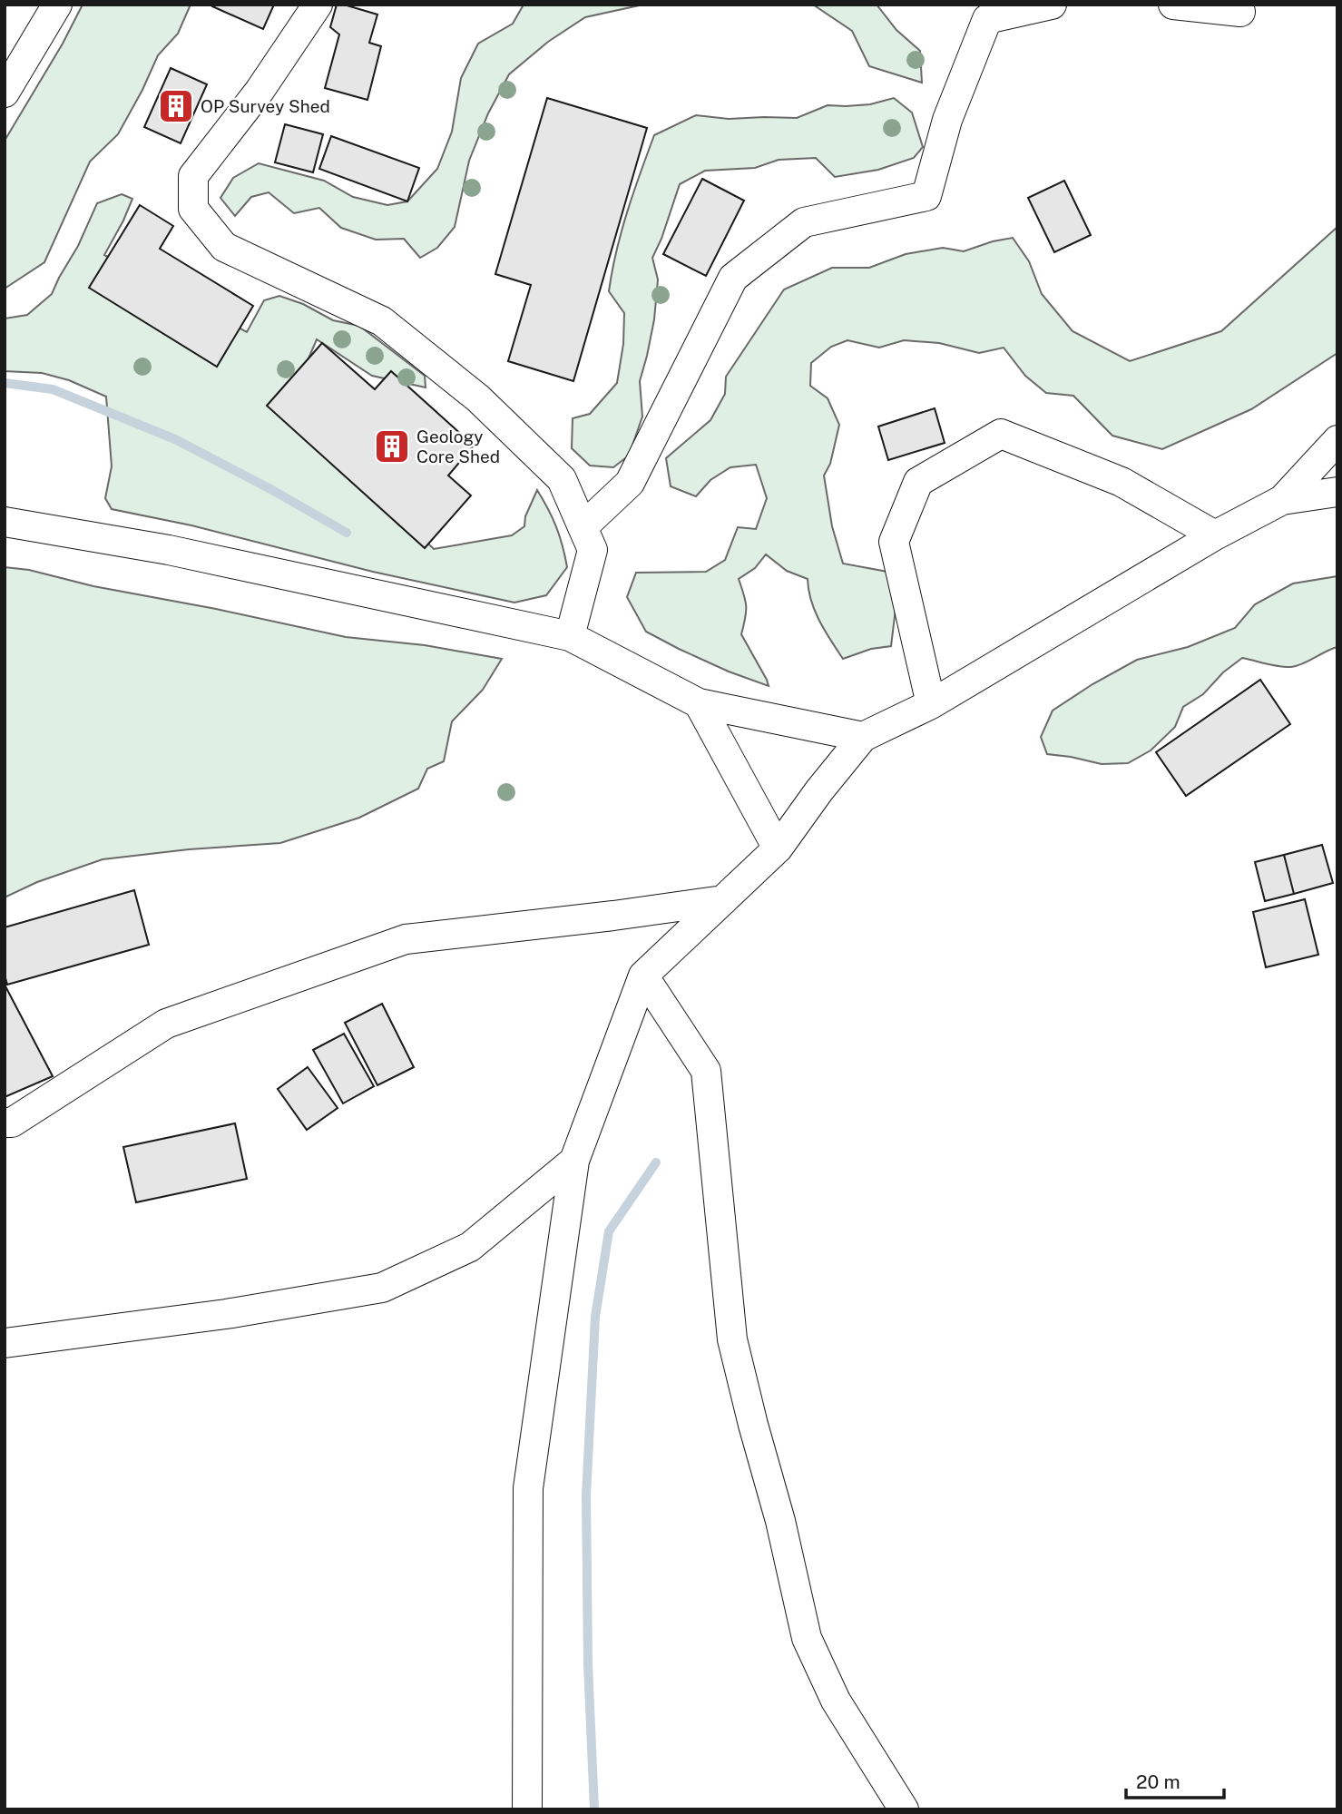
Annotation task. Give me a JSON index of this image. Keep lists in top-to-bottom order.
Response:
{
  "places": {
    "building": ["OP Survey Shed", "Geology Core Shed"]
  },
  "scale_bar": "20 m"
}
